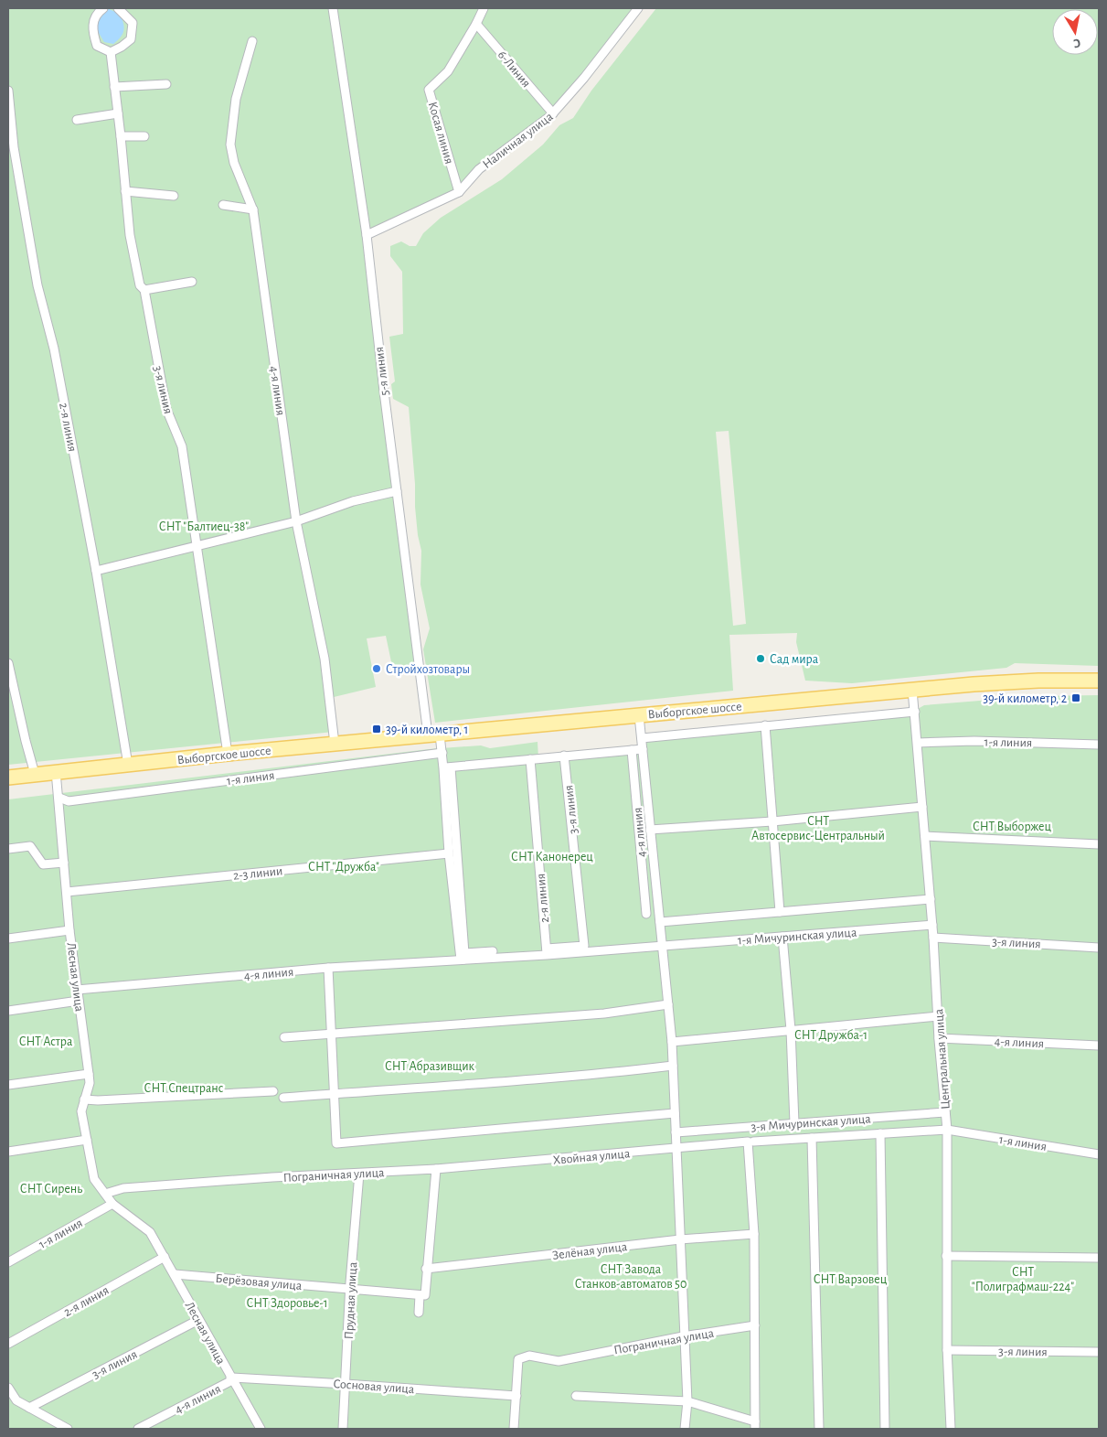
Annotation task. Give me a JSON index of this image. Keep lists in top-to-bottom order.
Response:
{
  "streets": {
    "main road": ["Выборгское шоссе"],
    "street": [
      "6-Линия",
      "Косая линия",
      "Наличная улица",
      "5-я линия",
      "3-я линия",
      "4-я линия",
      "2-я линия",
      "1-я линия",
      "2-3 линии",
      "1-я Мичуринская улица",
      "Лесная улица",
      "Центральная улица",
      "3-я Мичуринская улица",
      "Хвойная улица",
      "Пограничная улица",
      "Зелёная улица",
      "Берёзовая улица",
      "Прудная улица",
      "Сосновая улица"
    ]
  },
  "crossings": [
    ["6-Линия", "Косая линия"],
    ["6-Линия", "Наличная улица"],
    ["Косая линия", "Наличная улица"],
    ["Наличная улица", "5-я линия"],
    ["5-я линия", "Выборгское шоссе"],
    ["5-я линия", "1-я линия"],
    ["3-я линия", "4-я линия"],
    ["3-я линия", "2-я линия"],
    ["3-я линия", "Выборгское шоссе"],
    ["3-я линия", "1-я Мичуринская улица"],
    ["3-я линия", "Лесная улица"],
    ["3-я линия", "Центральная улица"],
    ["4-я линия", "2-я линия"],
    ["4-я линия", "Выборгское шоссе"],
    ["4-я линия", "1-я Мичуринская улица"],
    ["4-я линия", "Лесная улица"],
    ["4-я линия", "Центральная улица"],
    ["4-я линия", "Сосновая улица"],
    ["2-я линия", "Выборгское шоссе"],
    ["2-я линия", "1-я Мичуринская улица"],
    ["2-я линия", "Лесная улица"],
    ["Выборгское шоссе", "Лесная улица"],
    ["Выборгское шоссе", "Центральная улица"],
    ["1-я линия", "Лесная улица"],
    ["1-я линия", "Центральная улица"],
    ["1-я линия", "Хвойная улица"],
    ["2-3 линии", "Лесная улица"],
    ["1-я Мичуринская улица", "Центральная улица"],
    ["Лесная улица", "Пограничная улица"],
    ["Лесная улица", "Берёзовая улица"],
    ["Лесная улица", "Сосновая улица"],
    ["Центральная улица", "3-я Мичуринская улица"],
    ["Хвойная улица", "Пограничная улица"],
    ["Пограничная улица", "Прудная улица"],
    ["Пограничная улица", "Сосновая улица"],
    ["Берёзовая улица", "Прудная улица"],
    ["Прудная улица", "Сосновая улица"]
  ],
  "parks": [
    "СНТ \"Балтиец-38\"",
    "СНТ Автосервис-Центральный",
    "СНТ Выборжец",
    "СНТ Канонерец",
    "СНТ \"Дружба\"",
    "СНТ Дружба-1",
    "СНТ Астра",
    "СНТ Абразивщик",
    "СНТ Спецтранс",
    "СНТ Сирень",
    "СНТ Завода Станков-автоматов 50",
    "СНТ \"Полиграфмаш-224\"",
    "СНТ Варзовец",
    "СНТ Здоровье-1"
  ],
  "places": {
    "other": ["Сад мира", "Стройхозтовары"],
    "transit": ["39-й километр, 2", "39-й километр, 1"]
  },
  "north": "bottom"
}
